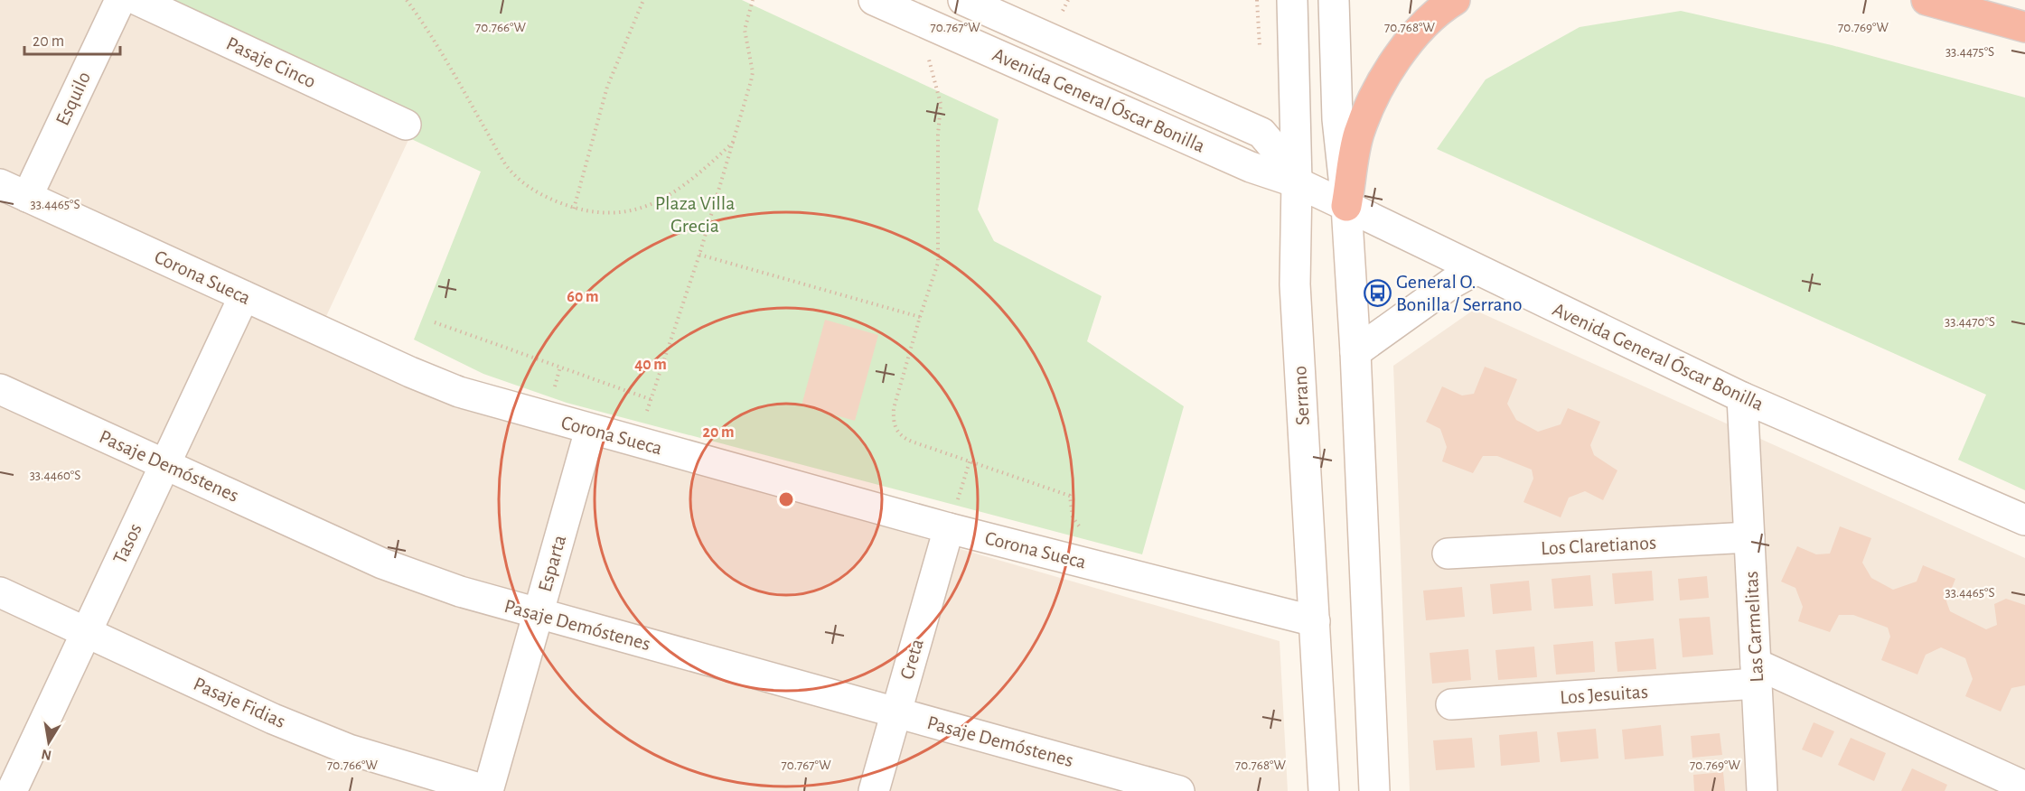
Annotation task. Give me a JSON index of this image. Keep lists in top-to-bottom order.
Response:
{
  "streets": {
    "street": [
      "Pasaje Cinco",
      "Esquilo",
      "Avenida General Óscar Bonilla",
      "Corona Sueca",
      "Serrano",
      "Pasaje Demóstenes",
      "Tasos",
      "Los Claretianos",
      "Esparta",
      "Las Carmelitas",
      "Creta",
      "Los Jesuitas",
      "Pasaje Fidias"
    ]
  },
  "crossings": [
    ["Esquilo", "Corona Sueca"],
    ["Avenida General Óscar Bonilla", "Serrano"],
    ["Avenida General Óscar Bonilla", "Las Carmelitas"],
    ["Corona Sueca", "Serrano"],
    ["Corona Sueca", "Tasos"],
    ["Corona Sueca", "Esparta"],
    ["Corona Sueca", "Creta"],
    ["Pasaje Demóstenes", "Tasos"],
    ["Pasaje Demóstenes", "Esparta"],
    ["Pasaje Demóstenes", "Creta"],
    ["Tasos", "Pasaje Fidias"],
    ["Los Claretianos", "Las Carmelitas"],
    ["Esparta", "Pasaje Fidias"],
    ["Las Carmelitas", "Los Jesuitas"]
  ],
  "parks": ["Plaza Villa Grecia"],
  "places": {
    "bus stop": ["General O. Bonilla / Serrano"]
  },
  "scale_bar": "20 m",
  "north": "bottom",
  "coordinates": [
    "70.766°W",
    "70.767°W",
    "70.768°W",
    "70.769°W",
    "33.4475°S",
    "33.4465°S",
    "33.4470°S",
    "33.4460°S"
  ],
  "rings": ["60 m", "40 m", "20 m"]
}
